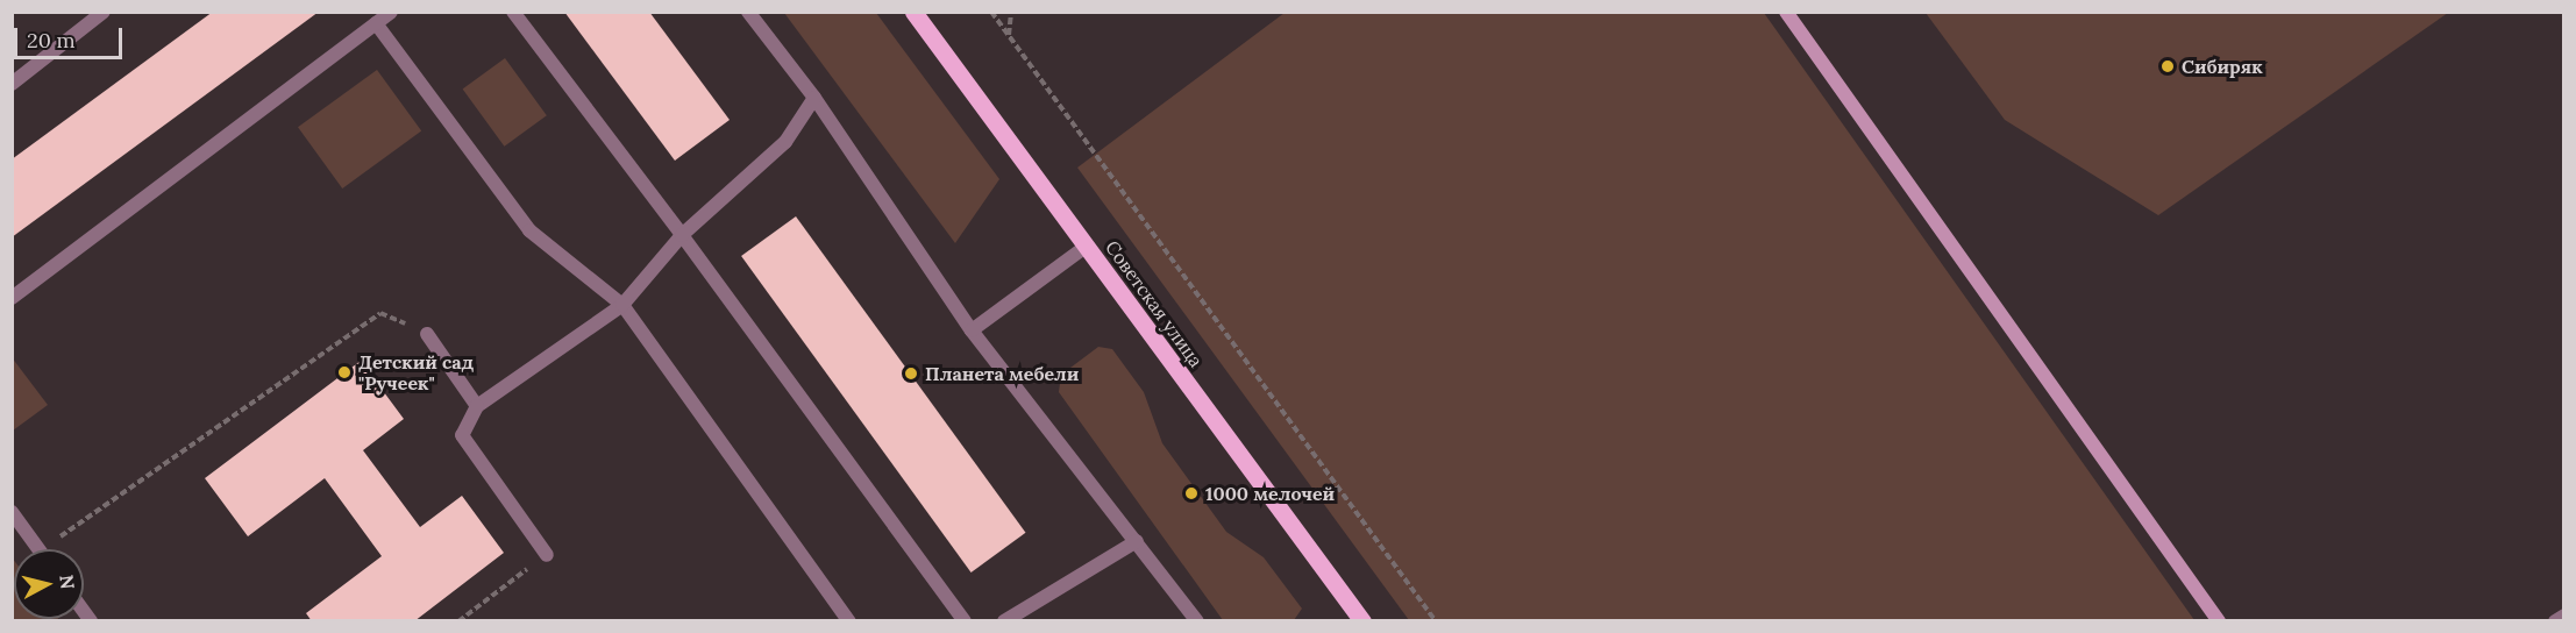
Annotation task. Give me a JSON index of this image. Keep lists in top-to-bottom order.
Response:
{
  "streets": {
    "main road": ["Советская улица"]
  },
  "places": [
    "Сибиряк",
    "Детский сад \"Ручеек\"",
    "Планета мебели",
    "1000 мелочей"
  ],
  "scale_bar": "20 m",
  "north": "right"
}
